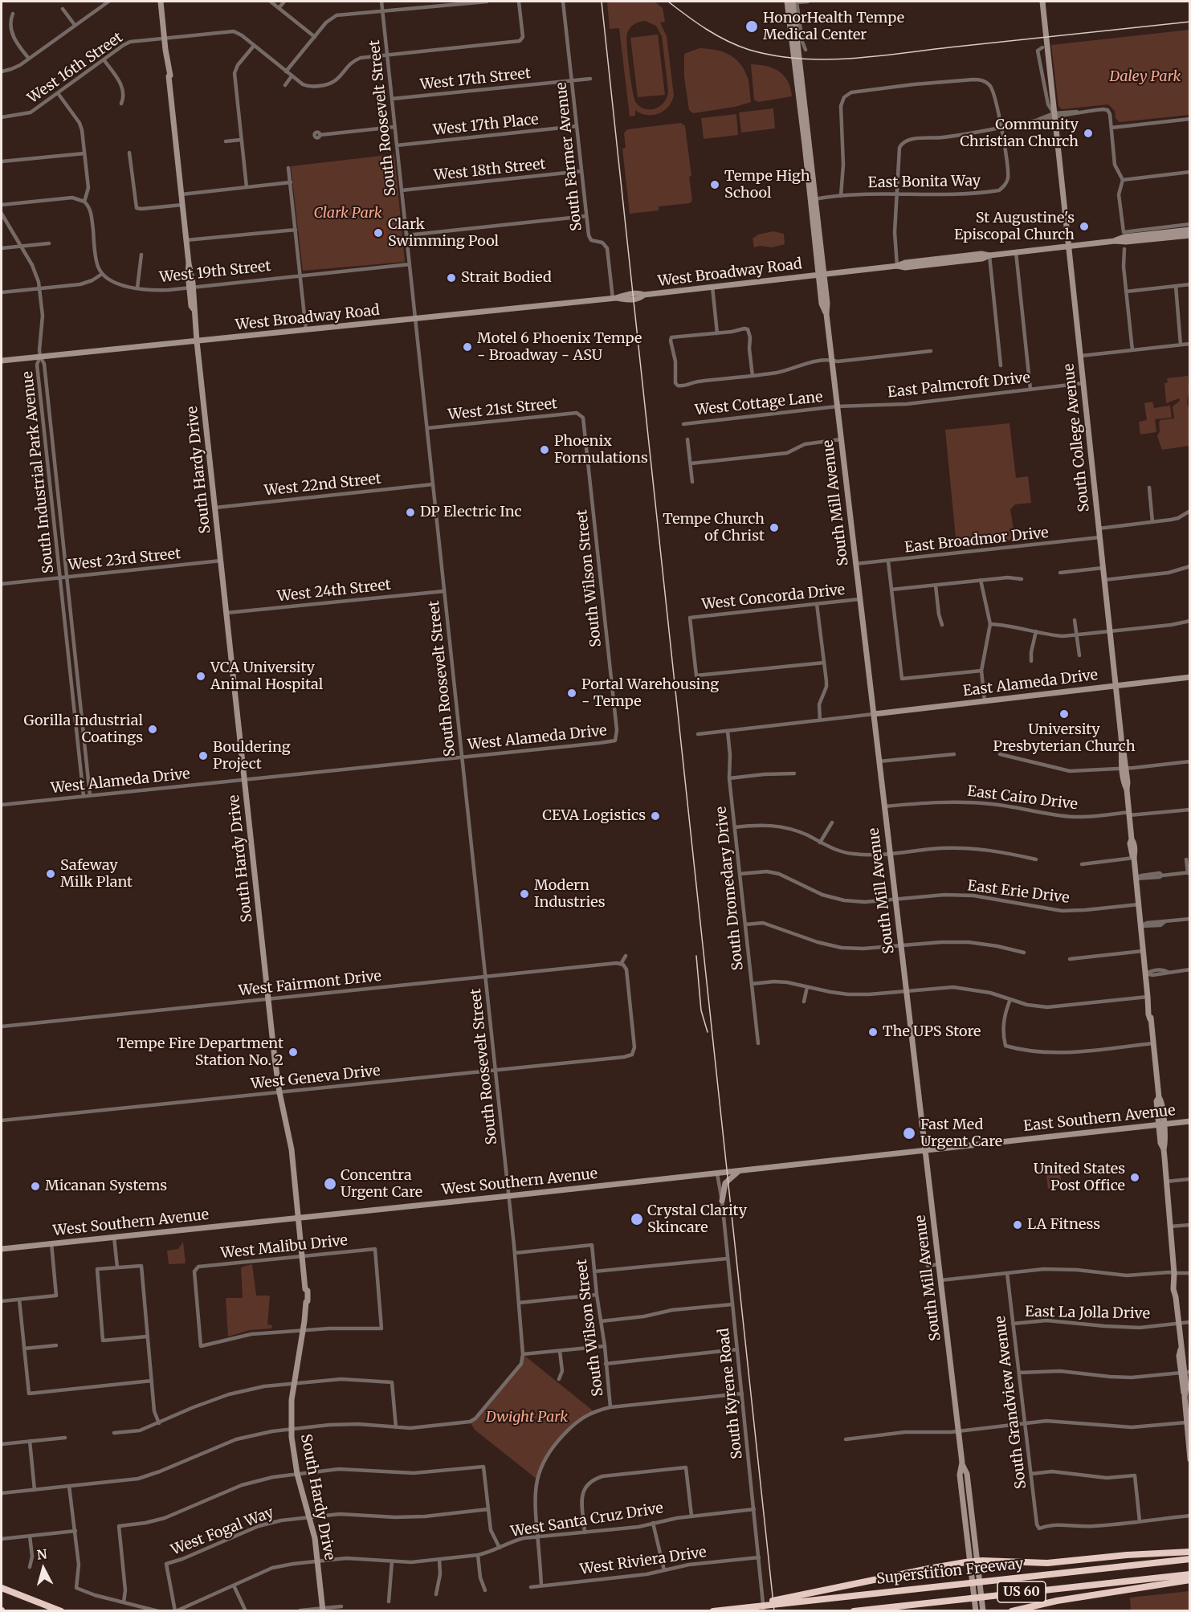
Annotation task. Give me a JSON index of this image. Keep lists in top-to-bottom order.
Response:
{
  "streets": {
    "highway": ["Superstition Freeway", "US 60"],
    "main road": [
      "West Broadway Road",
      "South College Avenue",
      "South Hardy Drive",
      "South Mill Avenue",
      "East Alameda Drive",
      "East Southern Avenue",
      "West Southern Avenue"
    ],
    "street": [
      "West 16th Street",
      "West 17th Street",
      "South Roosevelt Street",
      "West 17th Place",
      "South Farmer Avenue",
      "West 18th Street",
      "East Bonita Way",
      "West 19th Street",
      "East Palmcroft Drive",
      "West Cottage Lane",
      "West 21st Street",
      "South Industrial Park Avenue",
      "West 22nd Street",
      "East Broadmor Drive",
      "West 23rd Street",
      "South Wilson Street",
      "West 24th Street",
      "West Concorda Drive",
      "West Alameda Drive",
      "East Cairo Drive",
      "South Dromedary Drive",
      "East Erie Drive",
      "West Fairmont Drive",
      "West Geneva Drive",
      "West Malibu Drive",
      "East La Jolla Drive",
      "South Kyrene Road",
      "South Grandview Avenue",
      "West Santa Cruz Drive",
      "West Fogal Way",
      "West Riviera Drive"
    ]
  },
  "crossings": [
    ["West 16th Street", "South Roosevelt Street"],
    ["West 16th Street", "South Hardy Drive"],
    ["West 17th Street", "South Roosevelt Street"],
    ["West 17th Street", "South Farmer Avenue"],
    ["South Roosevelt Street", "West 17th Place"],
    ["South Roosevelt Street", "West 18th Street"],
    ["South Roosevelt Street", "West 19th Street"],
    ["South Roosevelt Street", "West Broadway Road"],
    ["South Roosevelt Street", "West 21st Street"],
    ["South Roosevelt Street", "West 22nd Street"],
    ["South Roosevelt Street", "South Wilson Street"],
    ["South Roosevelt Street", "West 24th Street"],
    ["South Roosevelt Street", "West Alameda Drive"],
    ["South Roosevelt Street", "West Fairmont Drive"],
    ["South Roosevelt Street", "West Geneva Drive"],
    ["South Roosevelt Street", "West Southern Avenue"],
    ["West 17th Place", "South Farmer Avenue"],
    ["South Farmer Avenue", "West 18th Street"],
    ["South Farmer Avenue", "West Broadway Road"],
    ["East Bonita Way", "South Mill Avenue"],
    ["West 19th Street", "South Hardy Drive"],
    ["West Broadway Road", "South College Avenue"],
    ["West Broadway Road", "South Hardy Drive"],
    ["West Broadway Road", "South Industrial Park Avenue"],
    ["West Broadway Road", "South Mill Avenue"],
    ["East Palmcroft Drive", "West Cottage Lane"],
    ["East Palmcroft Drive", "South College Avenue"],
    ["East Palmcroft Drive", "South Mill Avenue"],
    ["West Cottage Lane", "South Mill Avenue"],
    ["West 21st Street", "South Wilson Street"],
    ["South College Avenue", "East Broadmor Drive"],
    ["South College Avenue", "East Alameda Drive"],
    ["South College Avenue", "East Cairo Drive"],
    ["South College Avenue", "East Erie Drive"],
    ["South College Avenue", "East Southern Avenue"],
    ["South College Avenue", "East La Jolla Drive"],
    ["South Hardy Drive", "West 22nd Street"],
    ["South Hardy Drive", "West 23rd Street"],
    ["South Hardy Drive", "West 24th Street"],
    ["South Hardy Drive", "West Alameda Drive"],
    ["South Hardy Drive", "West Fairmont Drive"],
    ["South Hardy Drive", "West Geneva Drive"],
    ["South Hardy Drive", "West Southern Avenue"],
    ["South Hardy Drive", "West Malibu Drive"],
    ["South Hardy Drive", "West Santa Cruz Drive"],
    ["South Hardy Drive", "West Fogal Way"],
    ["South Industrial Park Avenue", "West 23rd Street"],
    ["South Industrial Park Avenue", "West Alameda Drive"],
    ["South Mill Avenue", "East Broadmor Drive"],
    ["South Mill Avenue", "West Concorda Drive"],
    ["South Mill Avenue", "East Alameda Drive"],
    ["South Mill Avenue", "East Cairo Drive"],
    ["South Mill Avenue", "East Erie Drive"],
    ["South Mill Avenue", "East Southern Avenue"],
    ["South Mill Avenue", "West Southern Avenue"],
    ["South Wilson Street", "West Alameda Drive"],
    ["South Dromedary Drive", "East Erie Drive"],
    ["West Fairmont Drive", "West Geneva Drive"],
    ["East Southern Avenue", "West Southern Avenue"],
    ["West Southern Avenue", "South Kyrene Road"],
    ["East La Jolla Drive", "South Grandview Avenue"],
    ["South Kyrene Road", "West Santa Cruz Drive"],
    ["South Kyrene Road", "West Riviera Drive"],
    ["West Santa Cruz Drive", "West Fogal Way"]
  ],
  "parks": ["Daley Park", "Clark Park", "Dwight Park"],
  "places": [
    "HonorHealth Tempe Medical Center",
    "Community Christian Church",
    "Tempe High School",
    "St Augustine's Episcopal Church",
    "Clark Swimming Pool",
    "Strait Bodied",
    "Motel 6 Phoenix Tempe - Broadway - ASU",
    "Phoenix Formulations",
    "DP Electric Inc",
    "Tempe Church of Christ",
    "VCA University Animal Hospital",
    "Portal Warehousing - Tempe",
    "University Presbyterian Church",
    "Gorilla Industrial Coatings",
    "Bouldering Project",
    "CEVA Logistics",
    "Safeway Milk Plant",
    "Modern Industries",
    "The UPS Store",
    "Tempe Fire Department Station No. 2",
    "Fast Med Urgent Care",
    "United States Post Office",
    "Concentra Urgent Care",
    "Micanan Systems",
    "Crystal Clarity Skincare",
    "LA Fitness"
  ],
  "north": "top"
}
